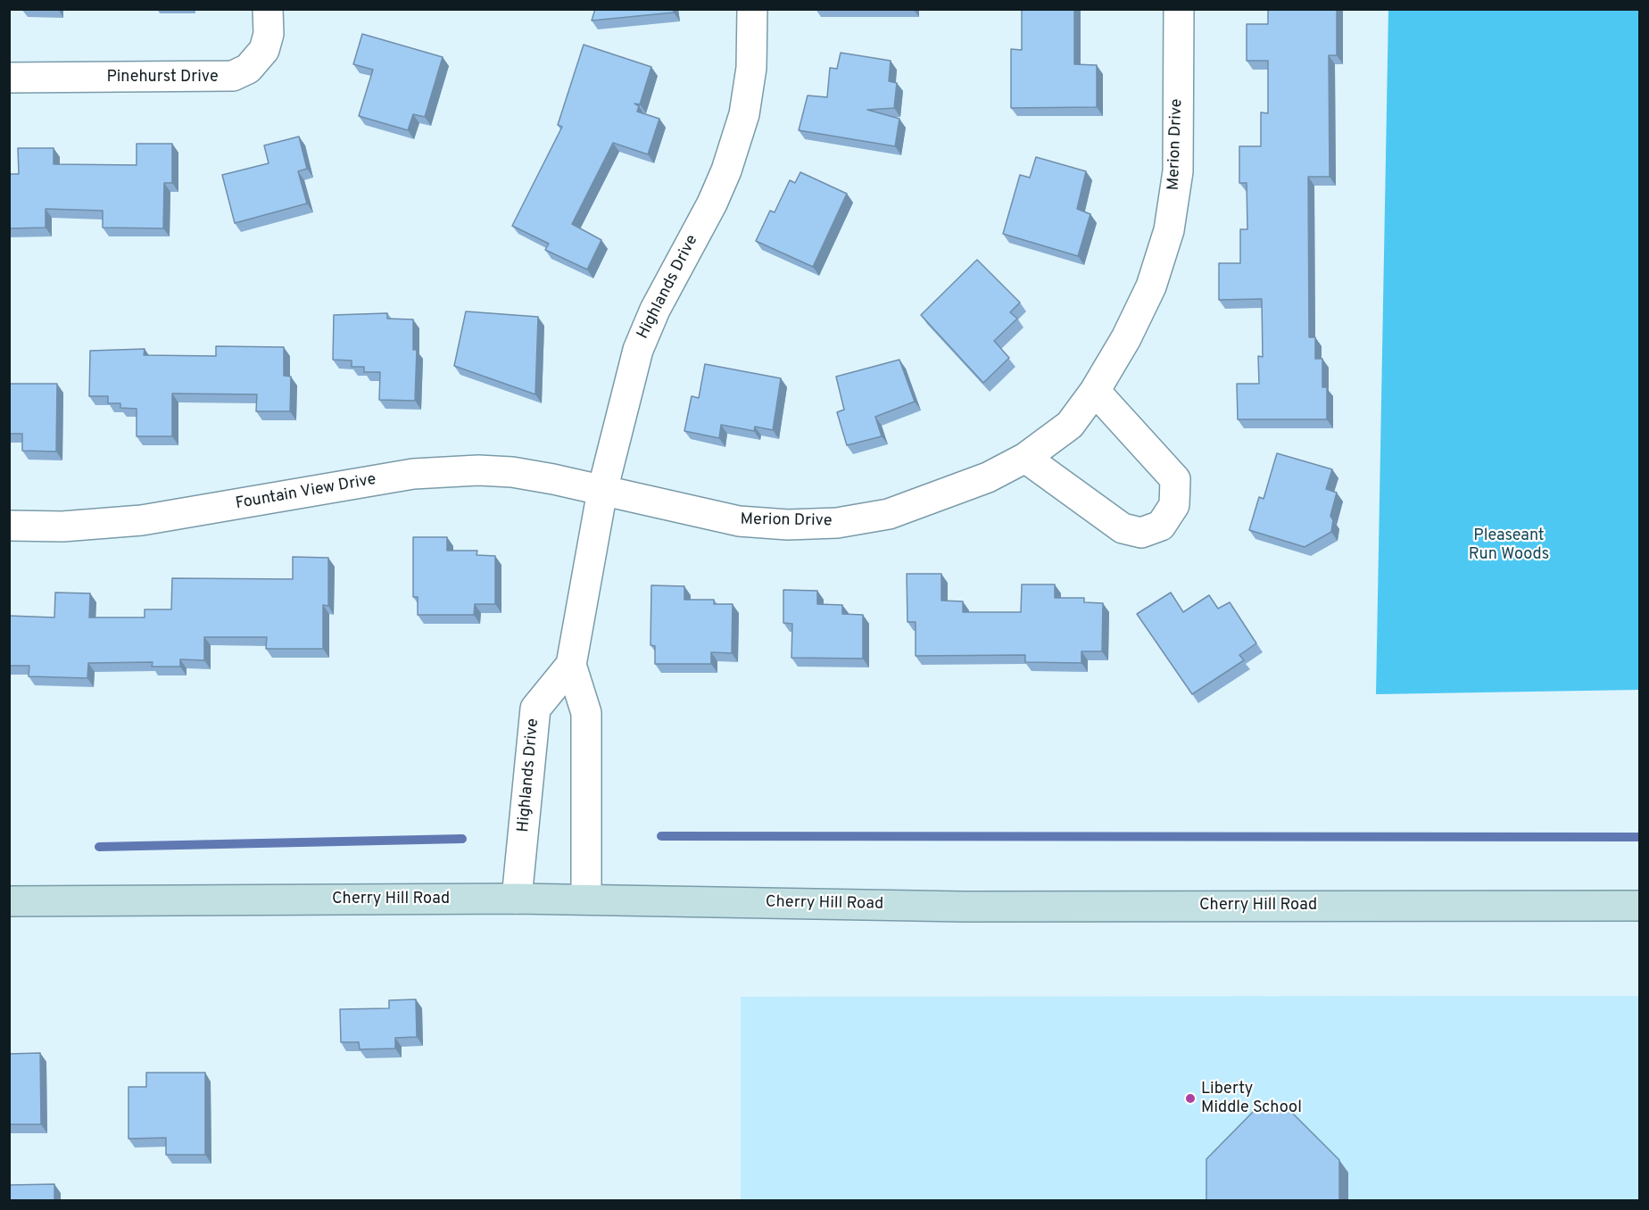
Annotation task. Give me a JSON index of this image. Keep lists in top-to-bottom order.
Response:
{
  "streets": {
    "main road": ["Cherry Hill Road"],
    "street": [
      "Pinehurst Drive",
      "Merion Drive",
      "Highlands Drive",
      "Fountain View Drive"
    ]
  },
  "crossings": [
    ["Merion Drive", "Highlands Drive"],
    ["Merion Drive", "Fountain View Drive"],
    ["Highlands Drive", "Fountain View Drive"],
    ["Highlands Drive", "Cherry Hill Road"]
  ],
  "parks": ["Pleaseant Run Woods"],
  "places": ["Liberty Middle School"]
}
